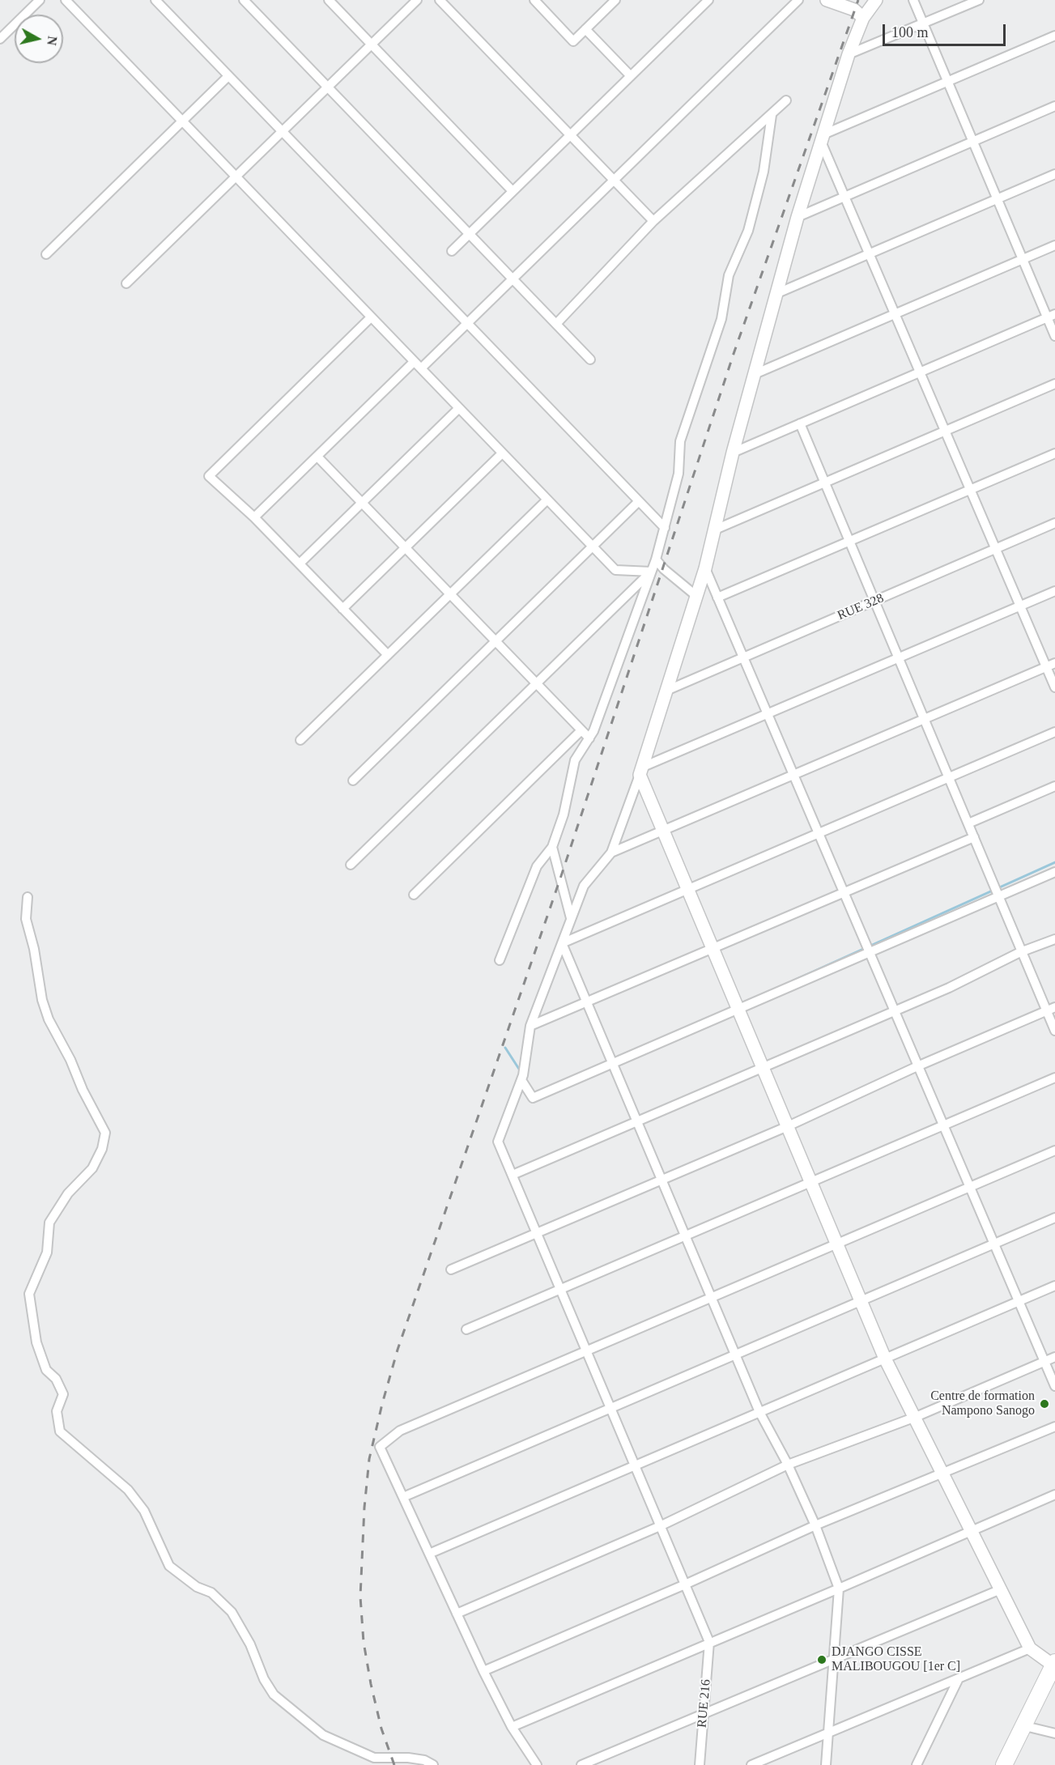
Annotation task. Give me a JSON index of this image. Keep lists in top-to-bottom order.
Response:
{
  "streets": {
    "street": ["RUE 328", "RUE 216"]
  },
  "places": ["Centre de formation Nampono Sanogo", "DJANGO CISSE MALIBOUGOU [1er C]"],
  "scale_bar": "100 m",
  "north": "right"
}
